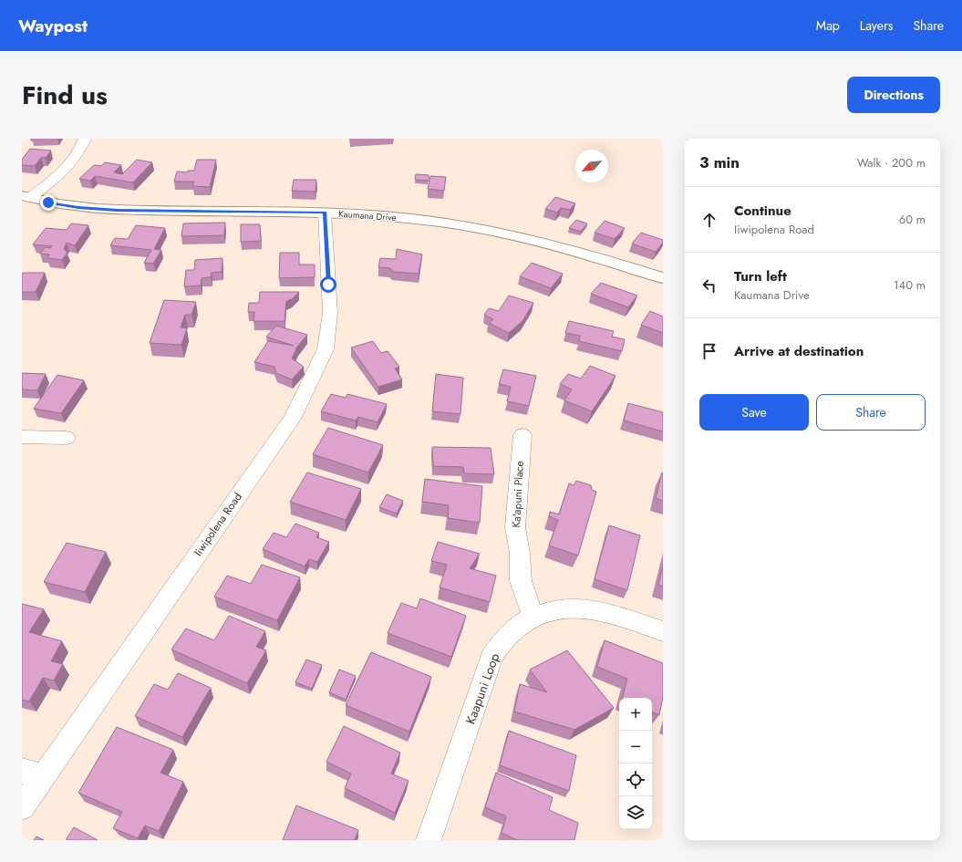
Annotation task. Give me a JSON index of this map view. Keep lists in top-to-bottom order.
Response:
{
  "streets": {
    "street": [
      "Kaumana Drive",
      "Ka'apuni Place",
      "Iiwipolena Road",
      "Kaapuni Loop"
    ]
  },
  "crossings": [
    ["Kaumana Drive", "Iiwipolena Road"],
    ["Ka'apuni Place", "Kaapuni Loop"]
  ],
  "north": "bottom left",
  "page": {
    "header": "Waypost",
    "nav": ["Map", "Layers", "Share"],
    "title": "Find us",
    "buttons": [
      "Directions",
      ["Save", "Share"]
    ],
    "heading": ["3 min", "Walk · 200 m"],
    "list": [
      ["Continue", "Iiwipolena Road", "60 m"],
      ["Turn left", "Kaumana Drive", "140 m"],
      "Arrive at destination"
    ],
    "map_buttons": ["+", "−"]
  }
}
